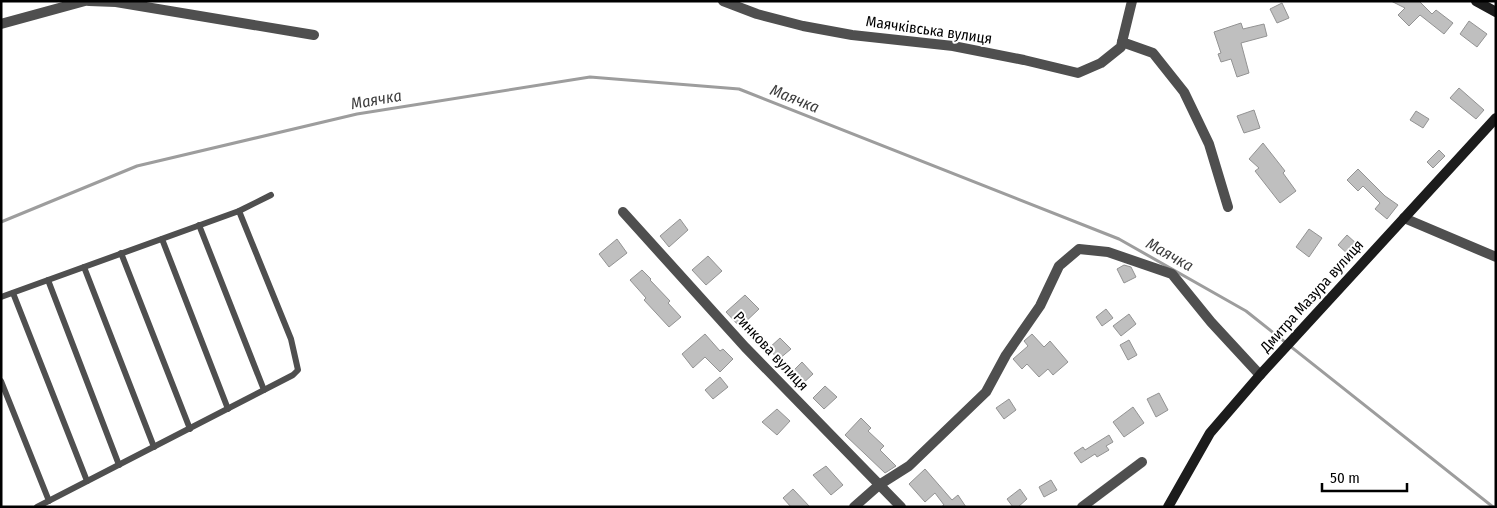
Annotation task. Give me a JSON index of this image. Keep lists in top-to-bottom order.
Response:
{
  "streets": {
    "street": ["Маячківська вулиця", "Дмитра Мазура вулиця", "Ринкова вулиця"]
  },
  "water": ["Маячка"],
  "scale_bar": "50 m"
}
